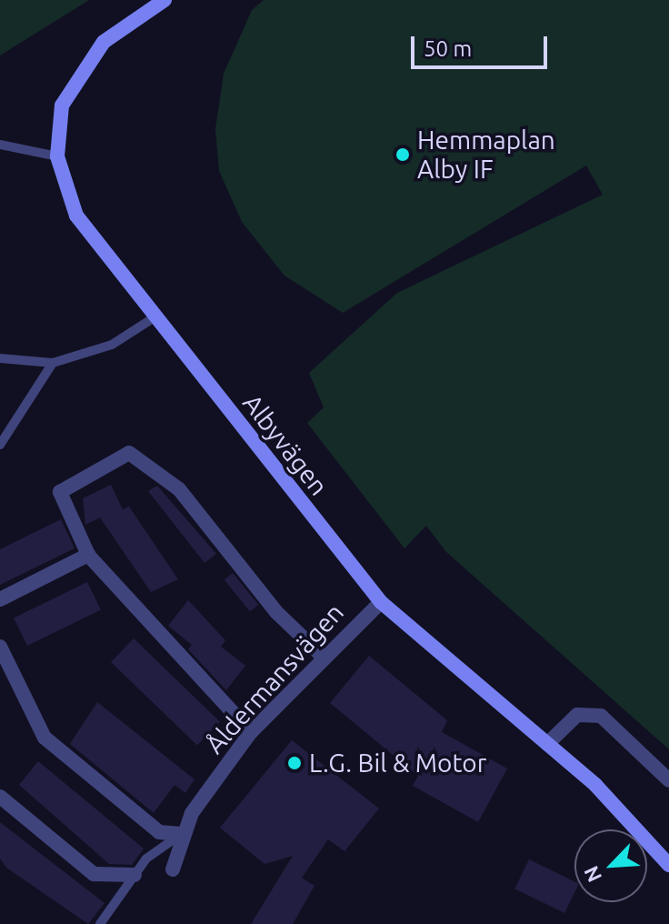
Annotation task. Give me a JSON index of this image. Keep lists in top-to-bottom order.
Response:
{
  "streets": {
    "street": ["Albyvägen", "Åldermansvägen"]
  },
  "crossings": [
    ["Albyvägen", "Åldermansvägen"]
  ],
  "places": ["Hemmaplan Alby IF", "L.G. Bil & Motor"],
  "scale_bar": "50 m",
  "north": "bottom left"
}
